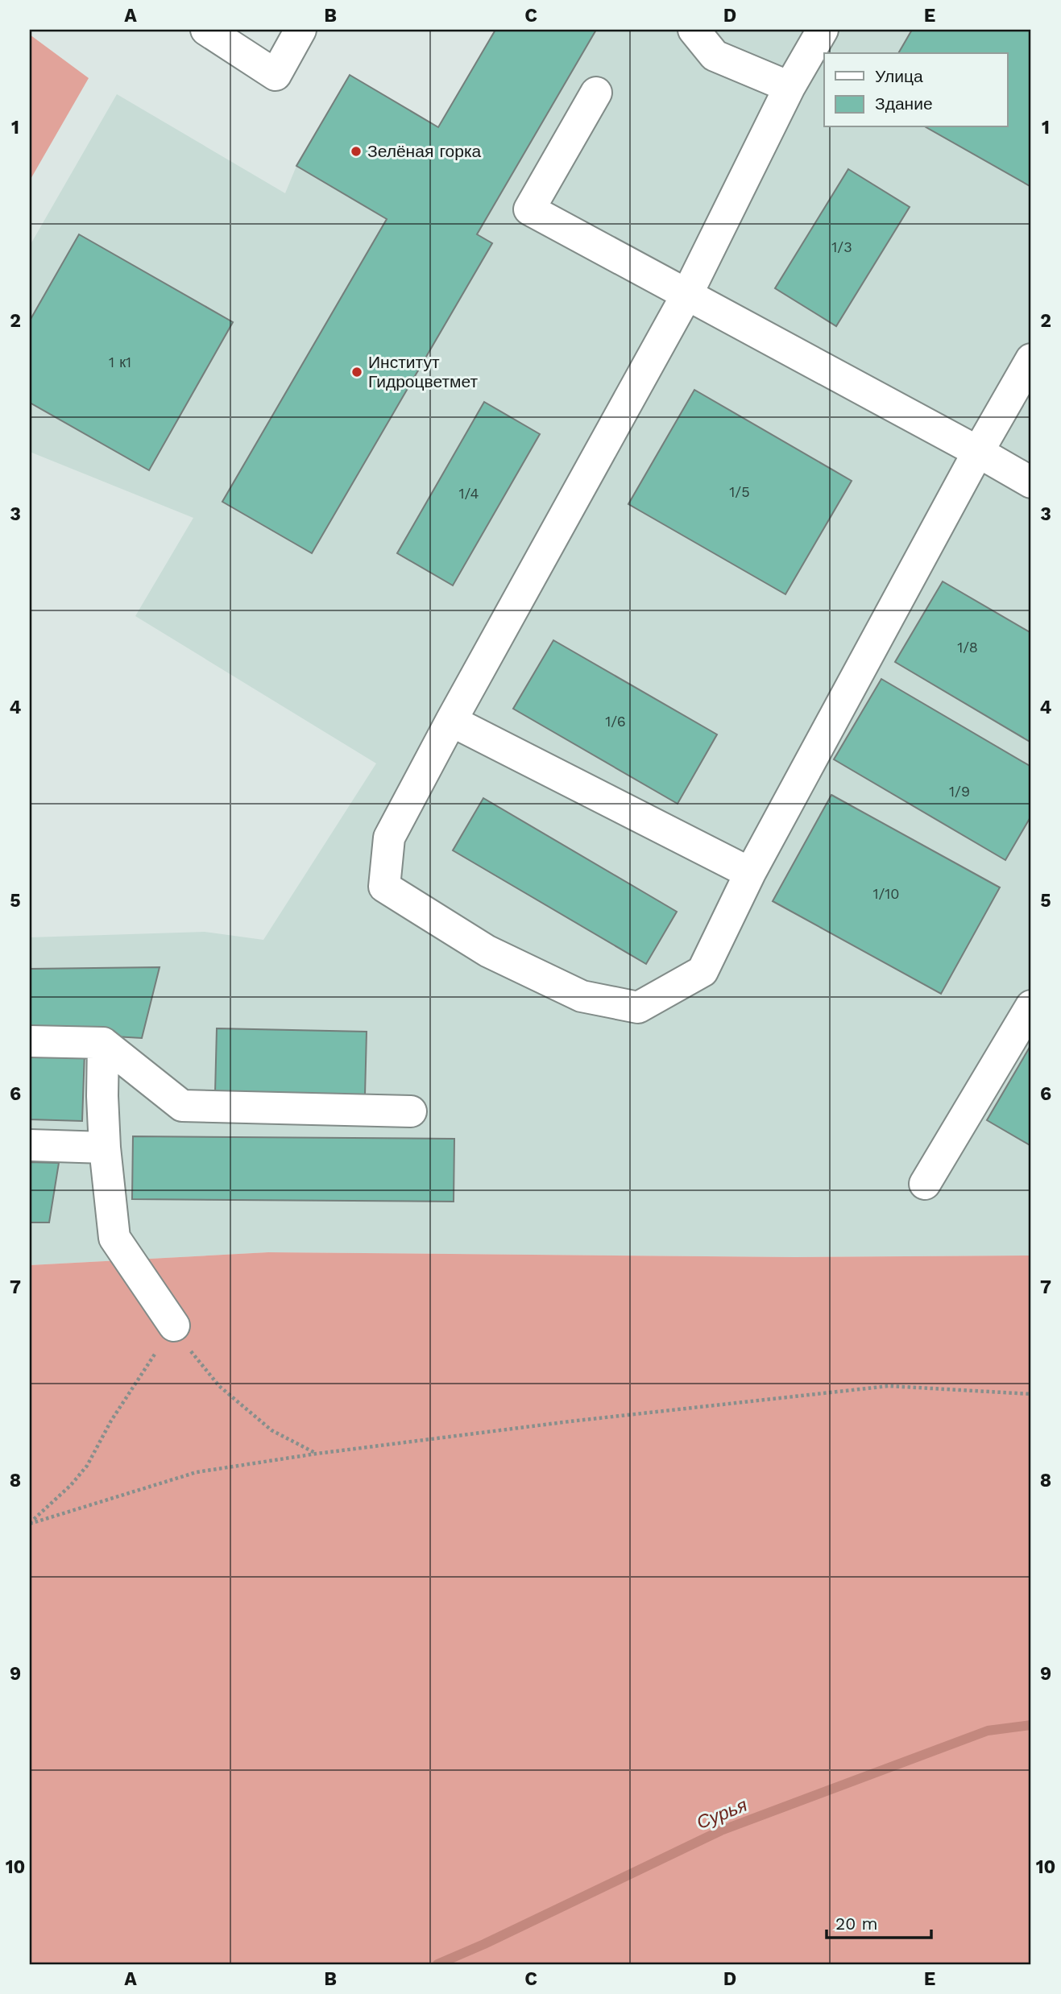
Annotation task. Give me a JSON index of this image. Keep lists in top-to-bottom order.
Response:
{
  "water": ["Сурья"],
  "places": ["Зелёная горка", "Институт Гидроцветмет"],
  "house_numbers": [
    "1/3",
    "1 к1",
    "1/5",
    "1/4",
    "1/8",
    "1/6",
    "1/9",
    "1/10"
  ],
  "legend": ["Улица", "Здание"],
  "scale_bar": "20 m",
  "grid": {
    "columns": [
      "A",
      "B",
      "C",
      "D",
      "E"
    ],
    "rows": [
      "1",
      "2",
      "3",
      "4",
      "5",
      "6",
      "7",
      "8",
      "9",
      "10"
    ]
  }
}
